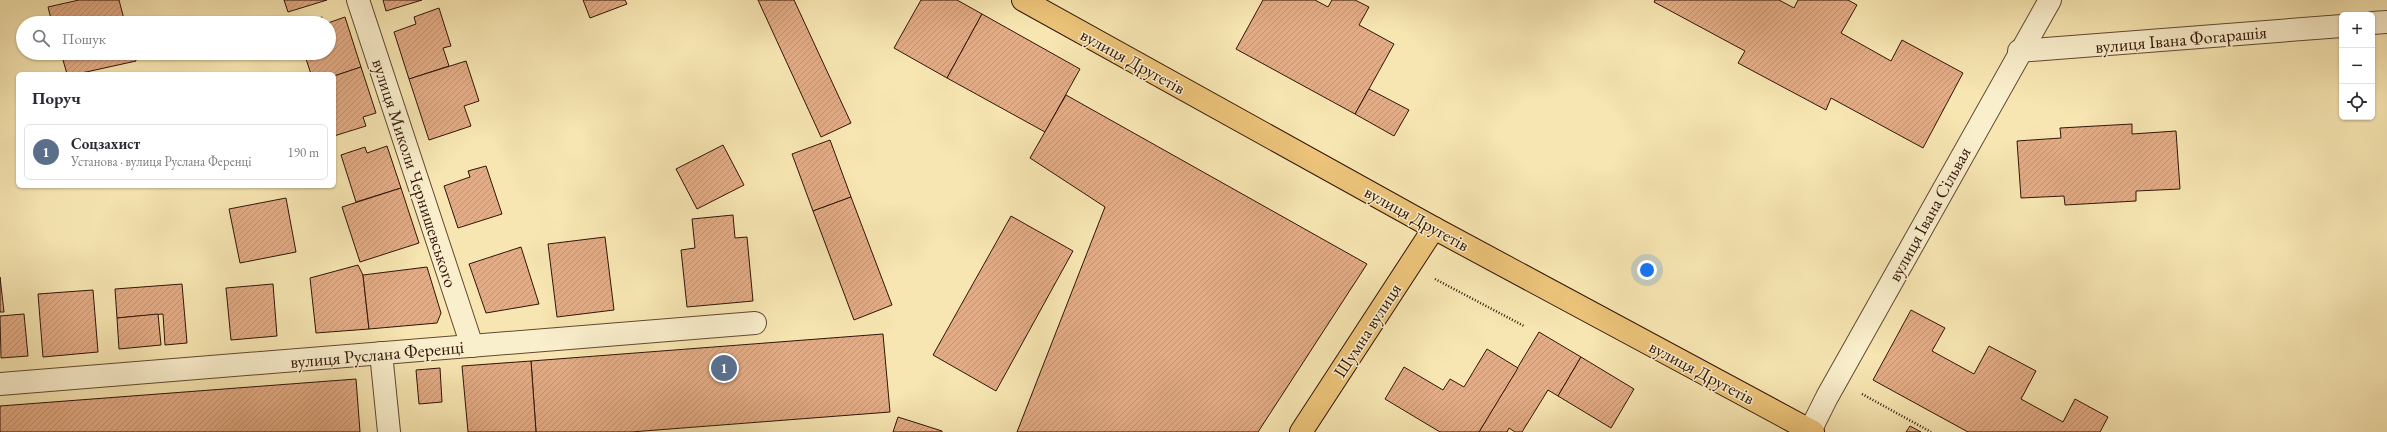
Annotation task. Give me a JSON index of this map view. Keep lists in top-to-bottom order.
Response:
{
  "streets": {
    "main road": ["вулиця Другетів", "Шумна вулиця"],
    "street": [
      "вулиця Івана Фогарашія",
      "вулиця Миколи Чернишевського",
      "вулиця Івана Сільвая",
      "вулиця Руслана Ференці"
    ]
  },
  "crossings": [
    ["вулиця Івана Фогарашія", "вулиця Івана Сільвая"],
    ["вулиця Другетів", "вулиця Івана Сільвая"],
    ["вулиця Другетів", "Шумна вулиця"],
    ["вулиця Миколи Чернишевського", "вулиця Руслана Ференці"]
  ],
  "page": {
    "map_buttons": ["+", "−"],
    "search": "Пошук",
    "heading": "Поруч",
    "list": [
      {
        "mark": "1",
        "name": "Соцзахист",
        "note": "Установа · вулиця Руслана Ференці",
        "value": "190 m"
      }
    ],
    "pins": "1"
  }
}
